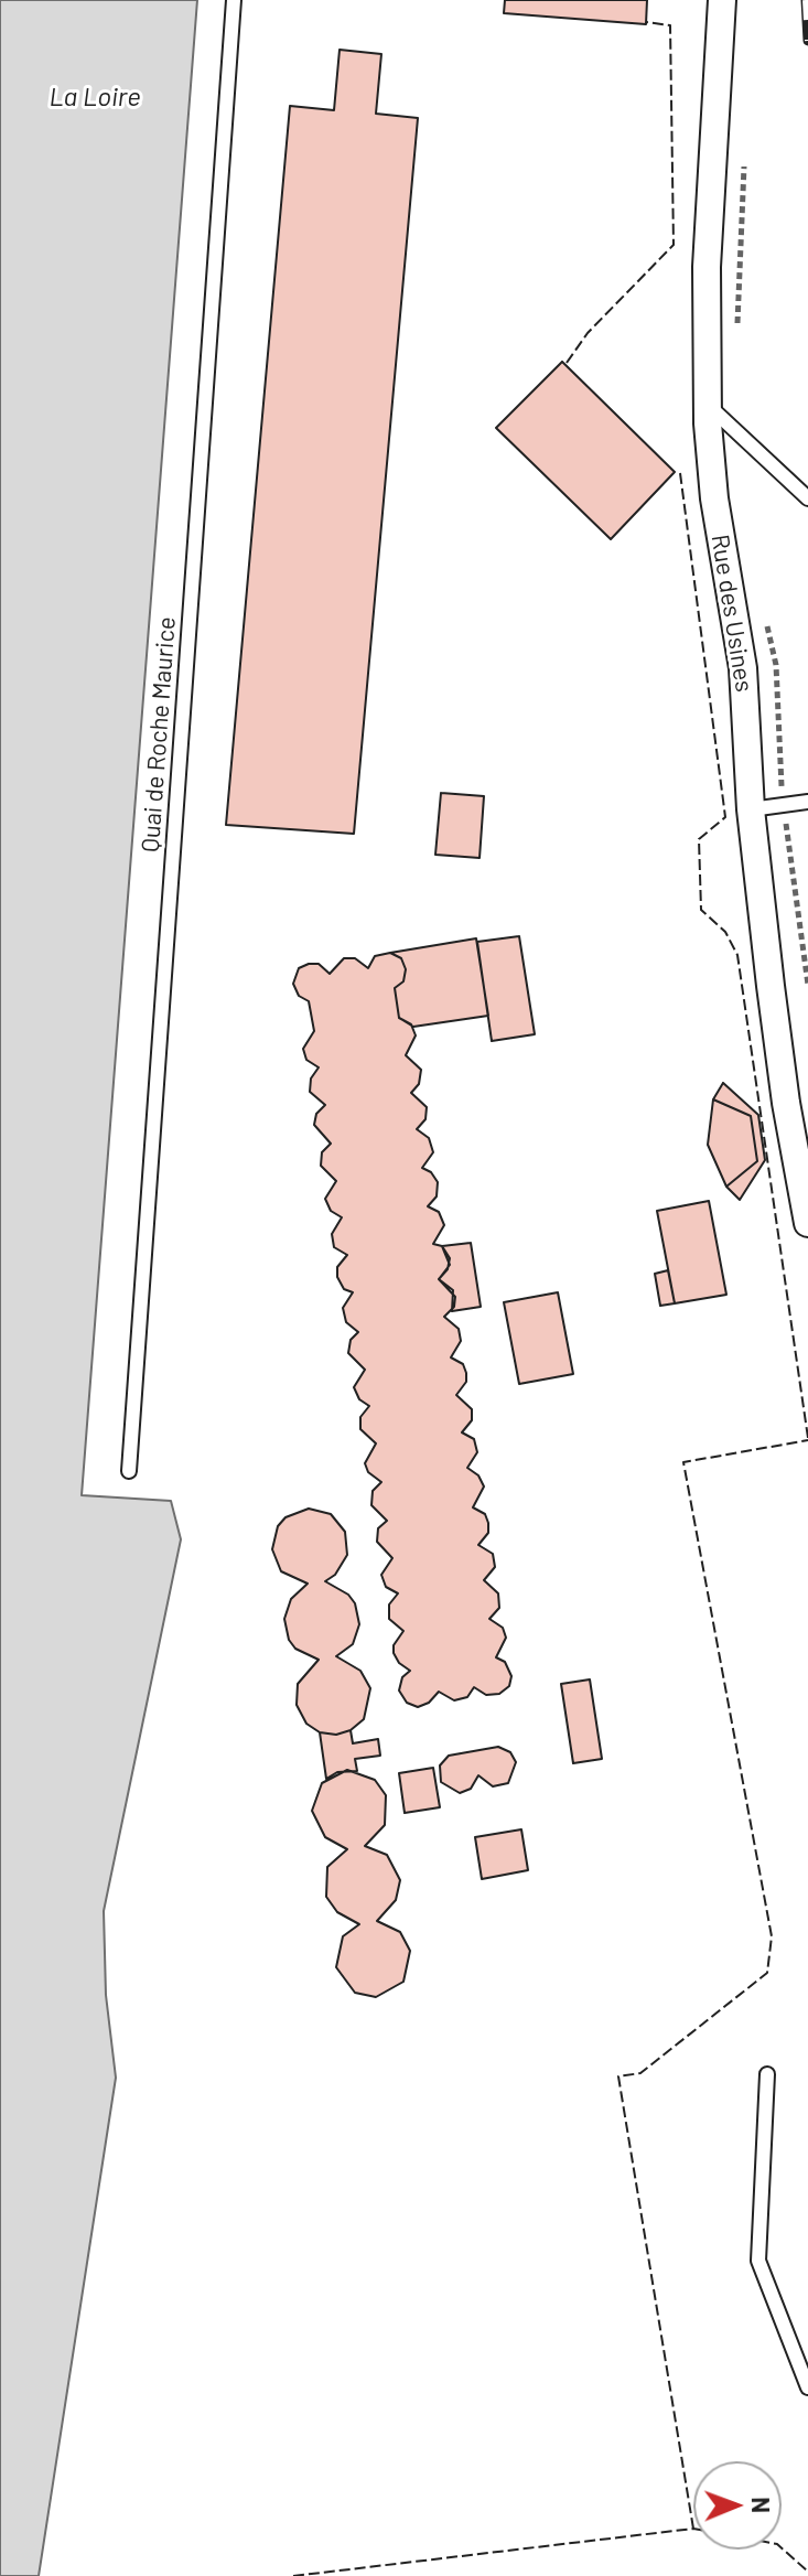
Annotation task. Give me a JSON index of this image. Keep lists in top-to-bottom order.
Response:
{
  "streets": {
    "street": ["Rue des Usines"],
    "lane": ["Quai de Roche Maurice"]
  },
  "water": ["La Loire"],
  "north": "right"
}
